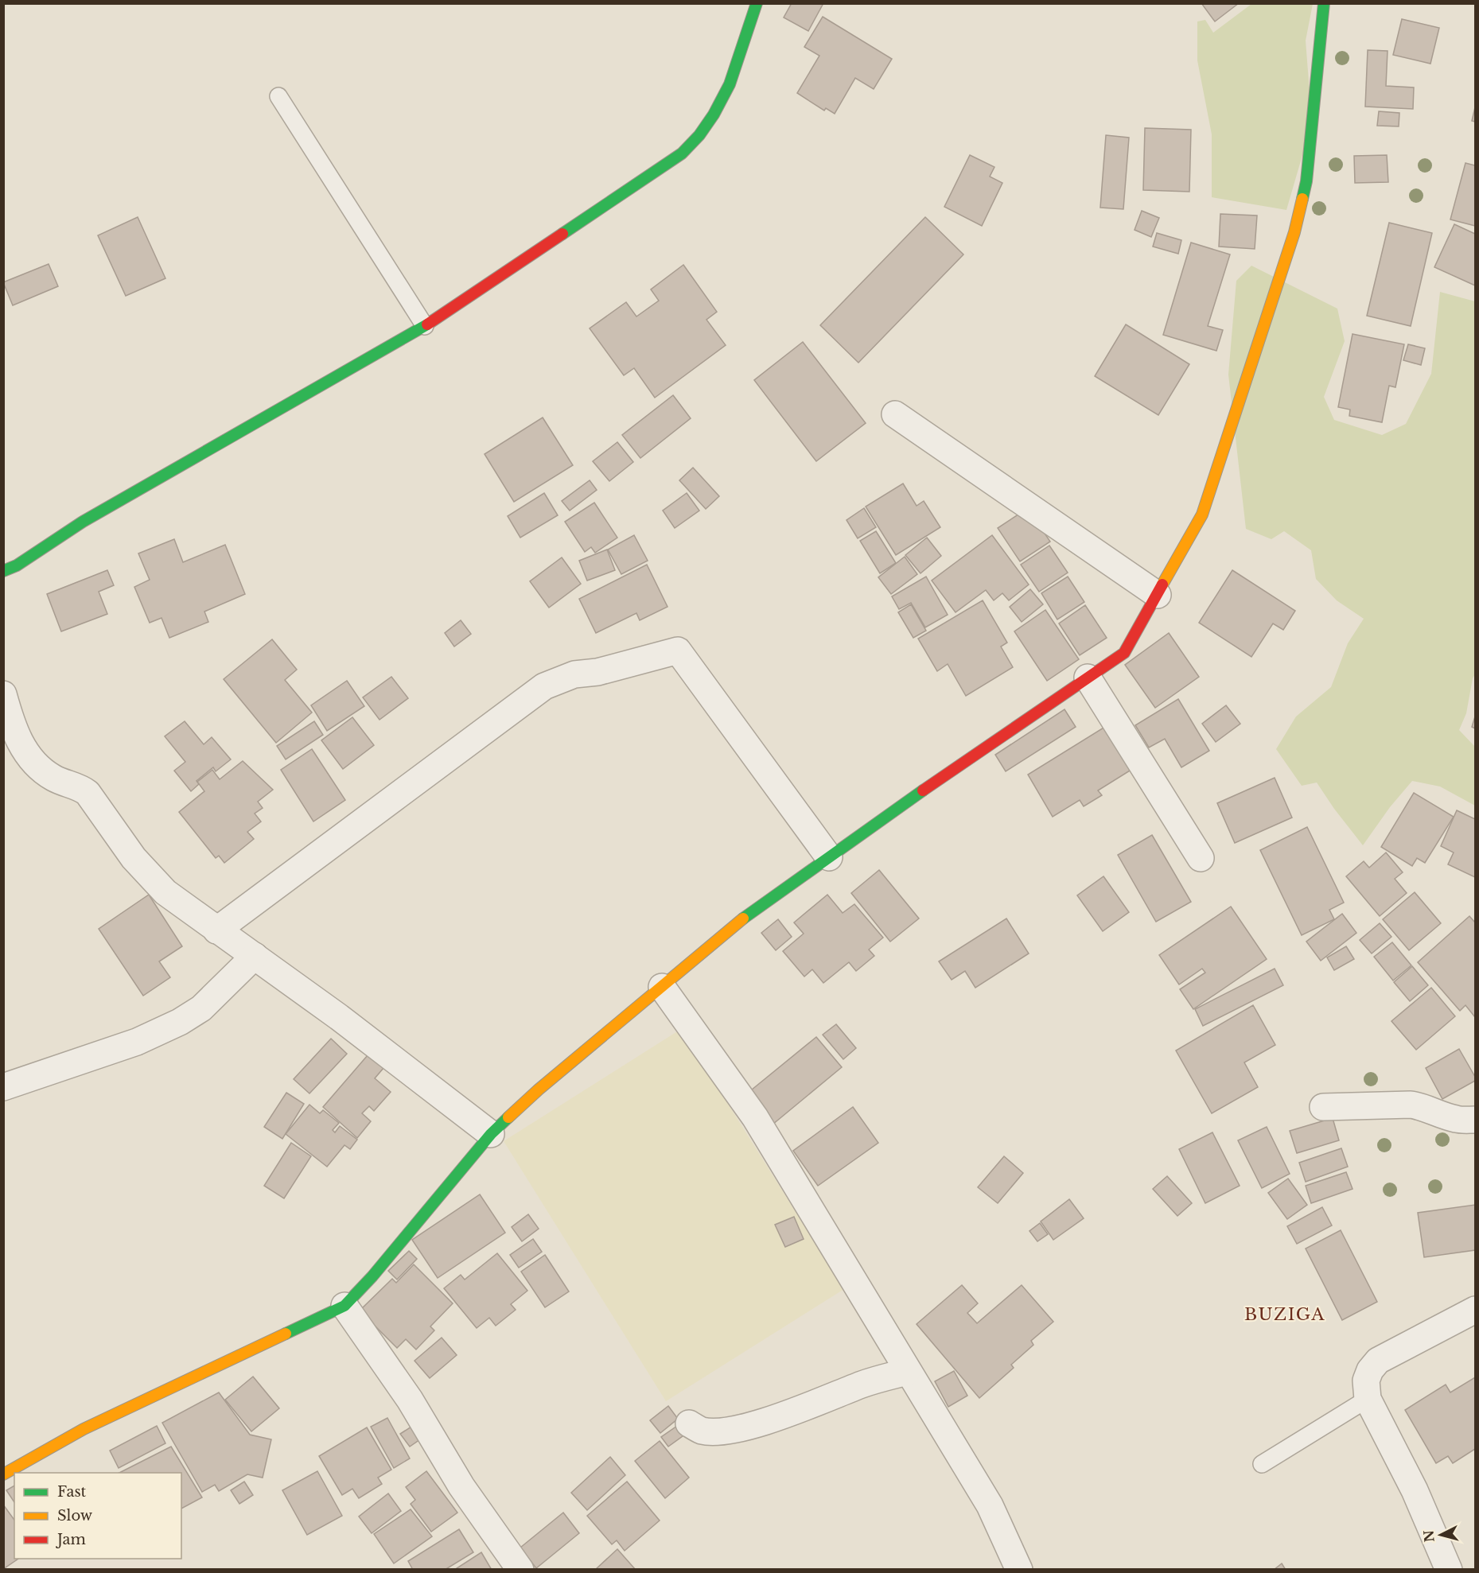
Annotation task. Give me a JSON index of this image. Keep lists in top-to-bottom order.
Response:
{
  "districts": ["BUZIGA"],
  "legend": ["Fast", "Slow", "Jam"],
  "north": "left"
}
